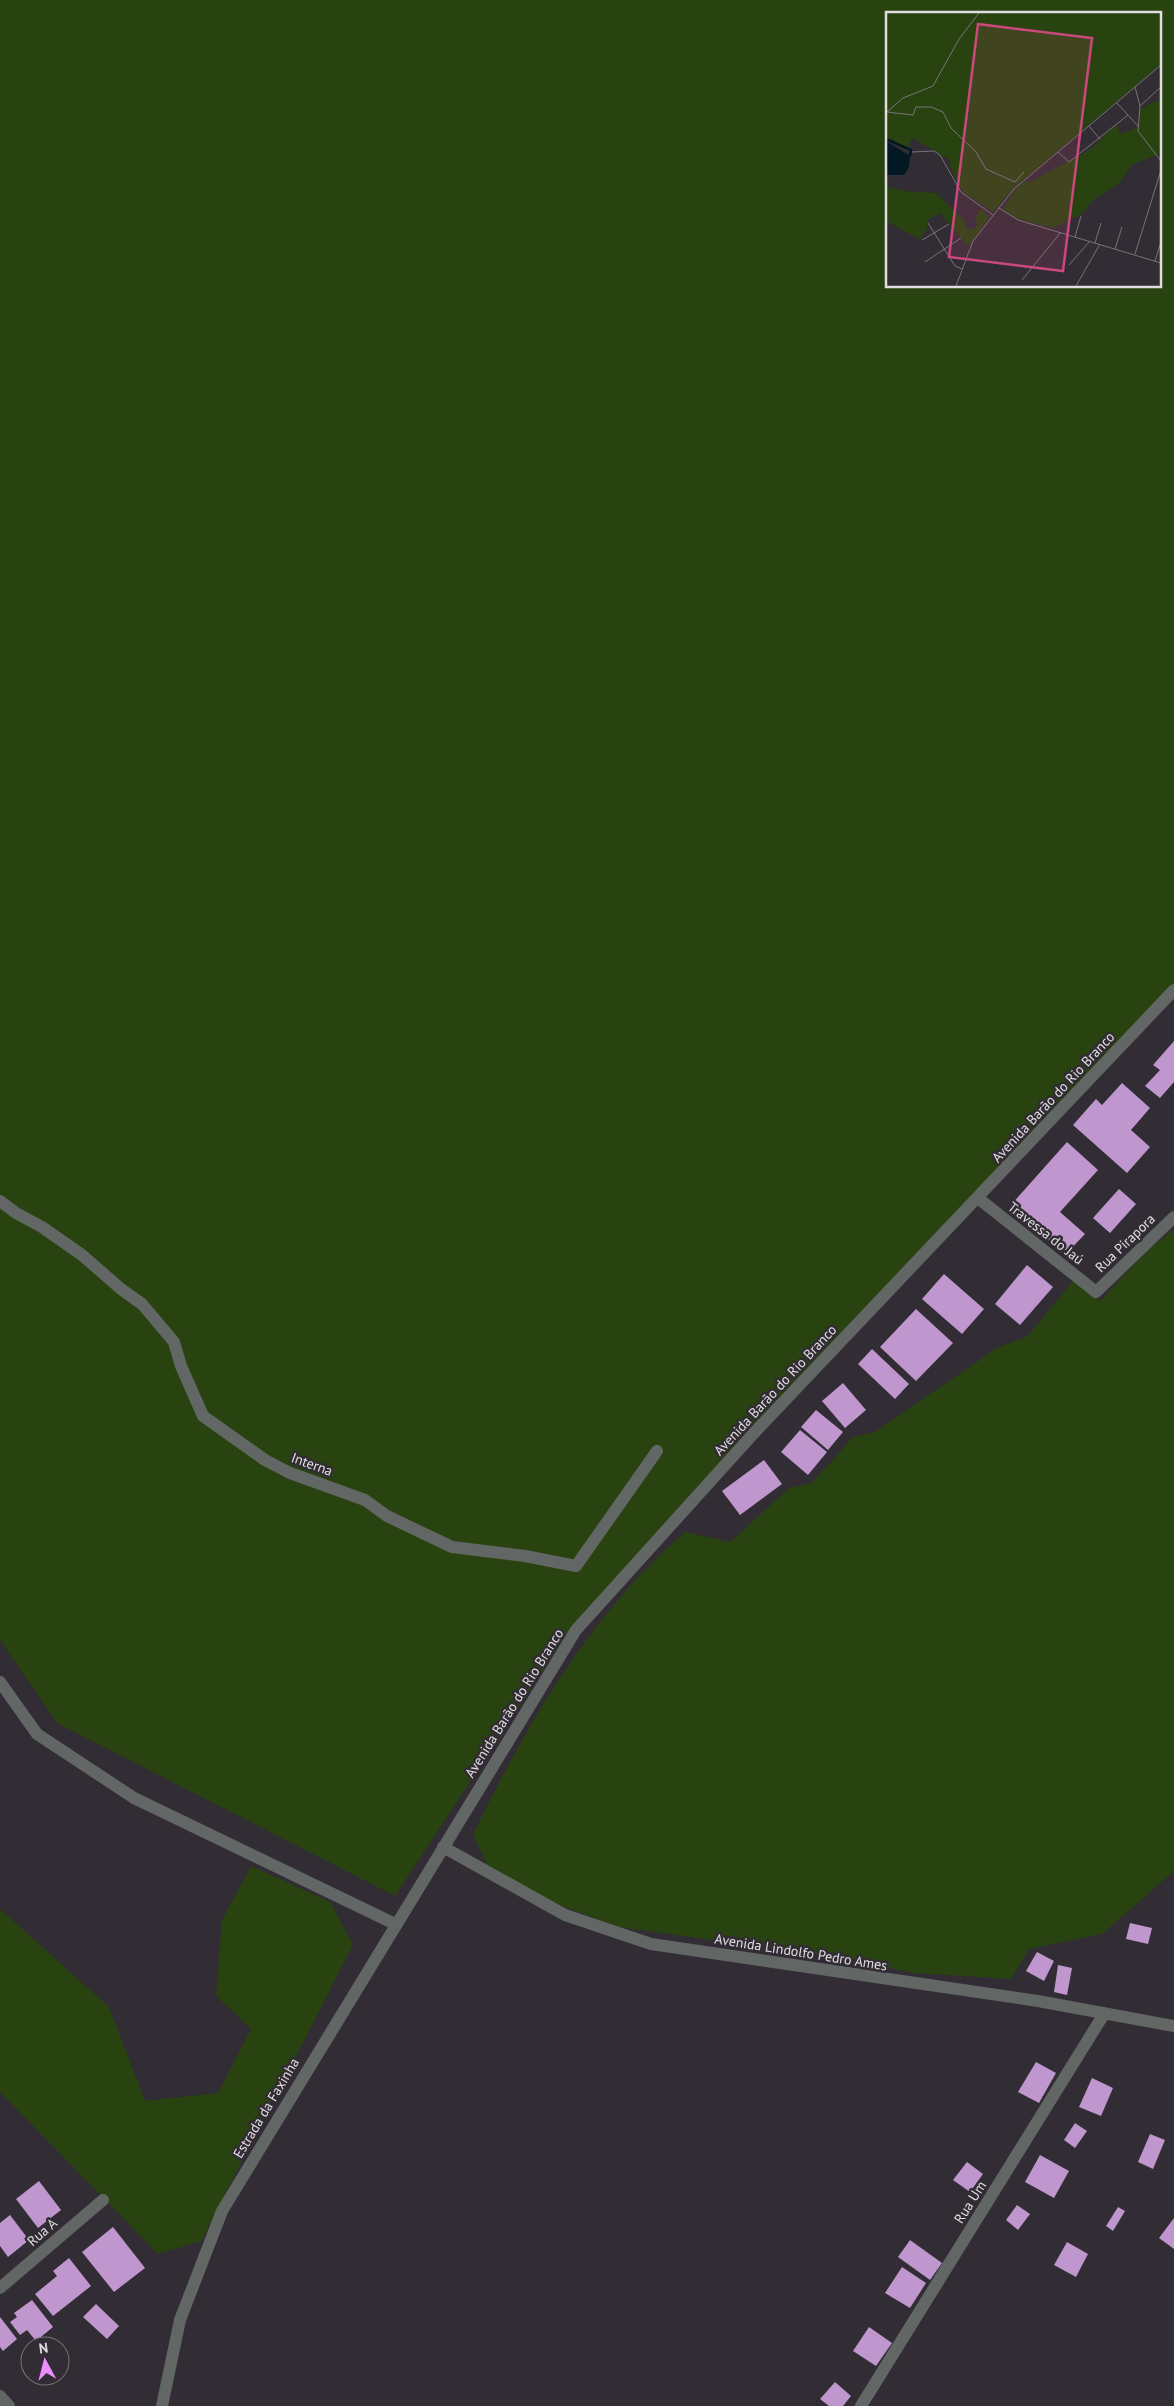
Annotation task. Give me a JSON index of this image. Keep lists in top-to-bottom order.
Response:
{
  "streets": {
    "street": [
      "Avenida Barão do Rio Branco",
      "Travessa do Jaú",
      "Rua Pirapora",
      "Interna",
      "Avenida Lindolfo Pedro Ames",
      "Estrada da Faxinha",
      "Rua Um",
      "Rua A"
    ]
  },
  "crossings": [
    ["Avenida Barão do Rio Branco", "Travessa do Jaú"],
    ["Avenida Barão do Rio Branco", "Avenida Lindolfo Pedro Ames"],
    ["Avenida Barão do Rio Branco", "Estrada da Faxinha"],
    ["Travessa do Jaú", "Rua Pirapora"],
    ["Avenida Lindolfo Pedro Ames", "Estrada da Faxinha"],
    ["Avenida Lindolfo Pedro Ames", "Rua Um"]
  ],
  "north": "top"
}
